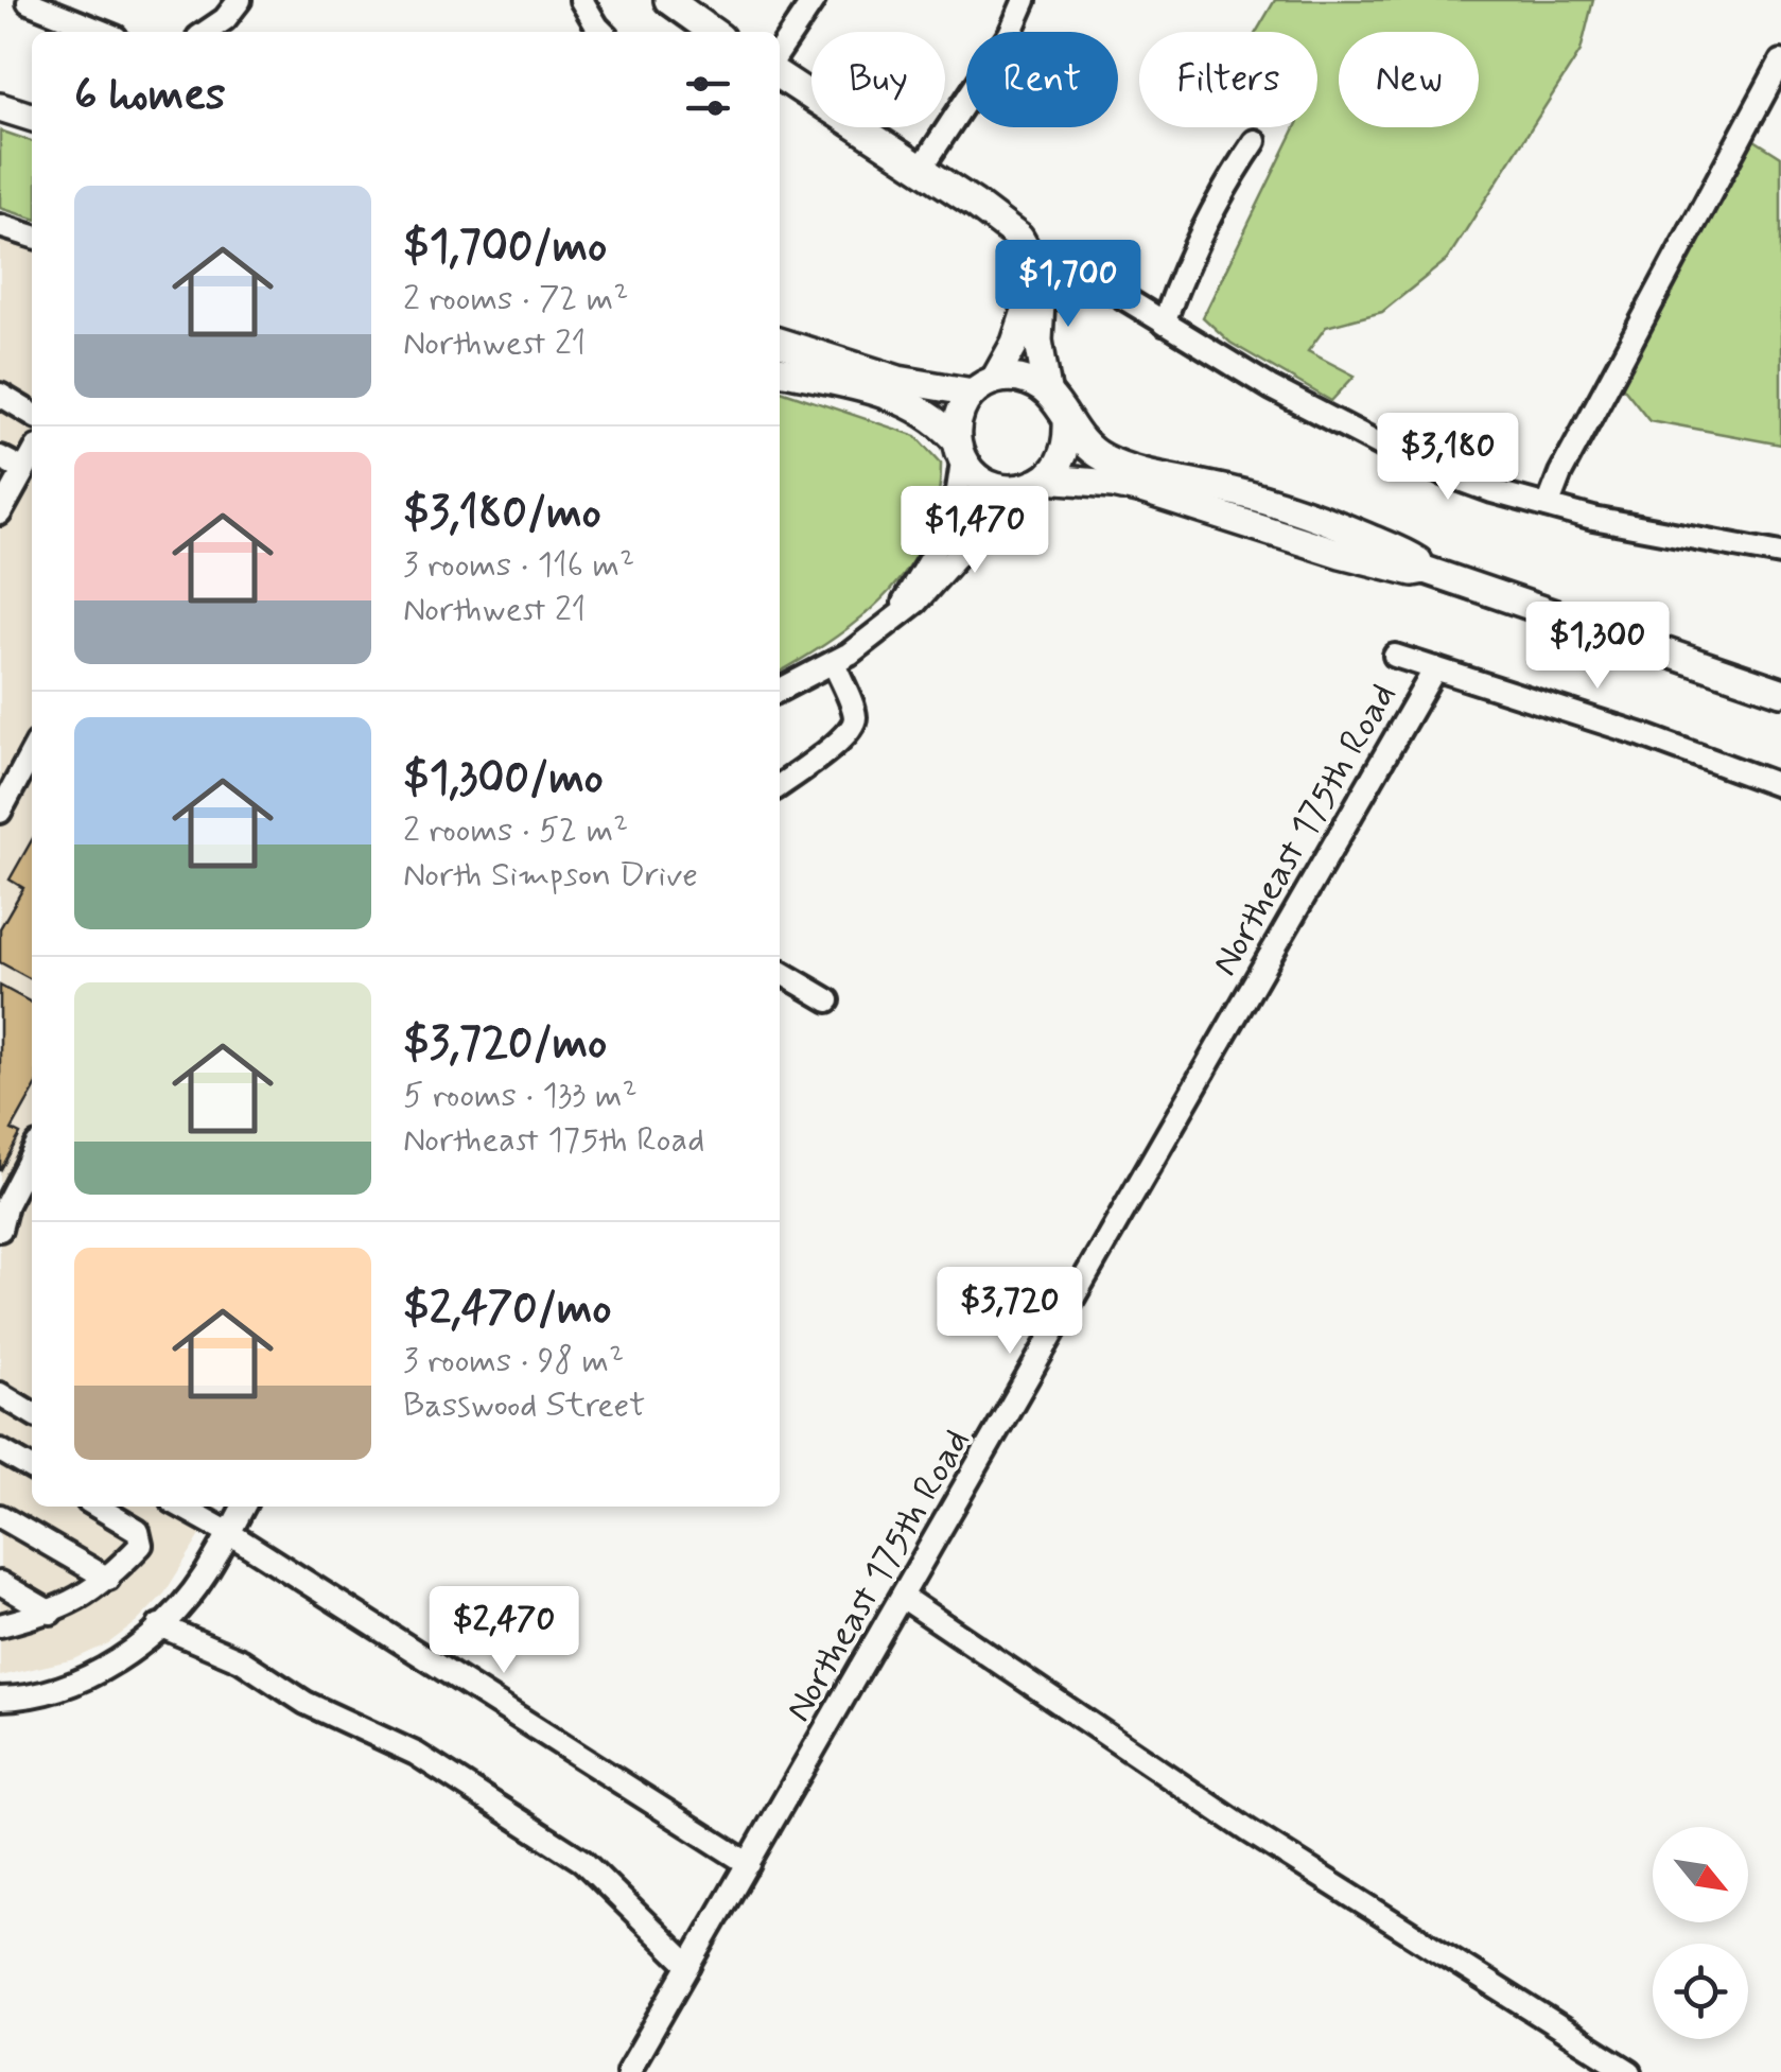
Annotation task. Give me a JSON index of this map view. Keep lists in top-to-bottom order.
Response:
{
  "streets": {
    "street": ["Northeast 175th Road"]
  },
  "north": "bottom right",
  "page": {
    "chip": [
      "Buy",
      "Rent",
      "Filters",
      "New"
    ],
    "heading": "6 homes",
    "list": [
      {
        "name": "$1,700/mo",
        "note": "2 rooms · 72 m² · Northwest 21"
      },
      {
        "name": "$3,180/mo",
        "note": "3 rooms · 116 m² · Northwest 21"
      },
      {
        "name": "$1,300/mo",
        "note": "2 rooms · 52 m² · North Simpson Drive"
      },
      {
        "name": "$3,720/mo",
        "note": "5 rooms · 133 m² · Northeast 175th Road"
      },
      {
        "name": "$2,470/mo",
        "note": "3 rooms · 98 m² · Basswood Street"
      }
    ],
    "price": [
      "$1,700",
      "$3,180",
      "$1,470",
      "$1,300",
      "$3,720",
      "$2,470"
    ]
  }
}
